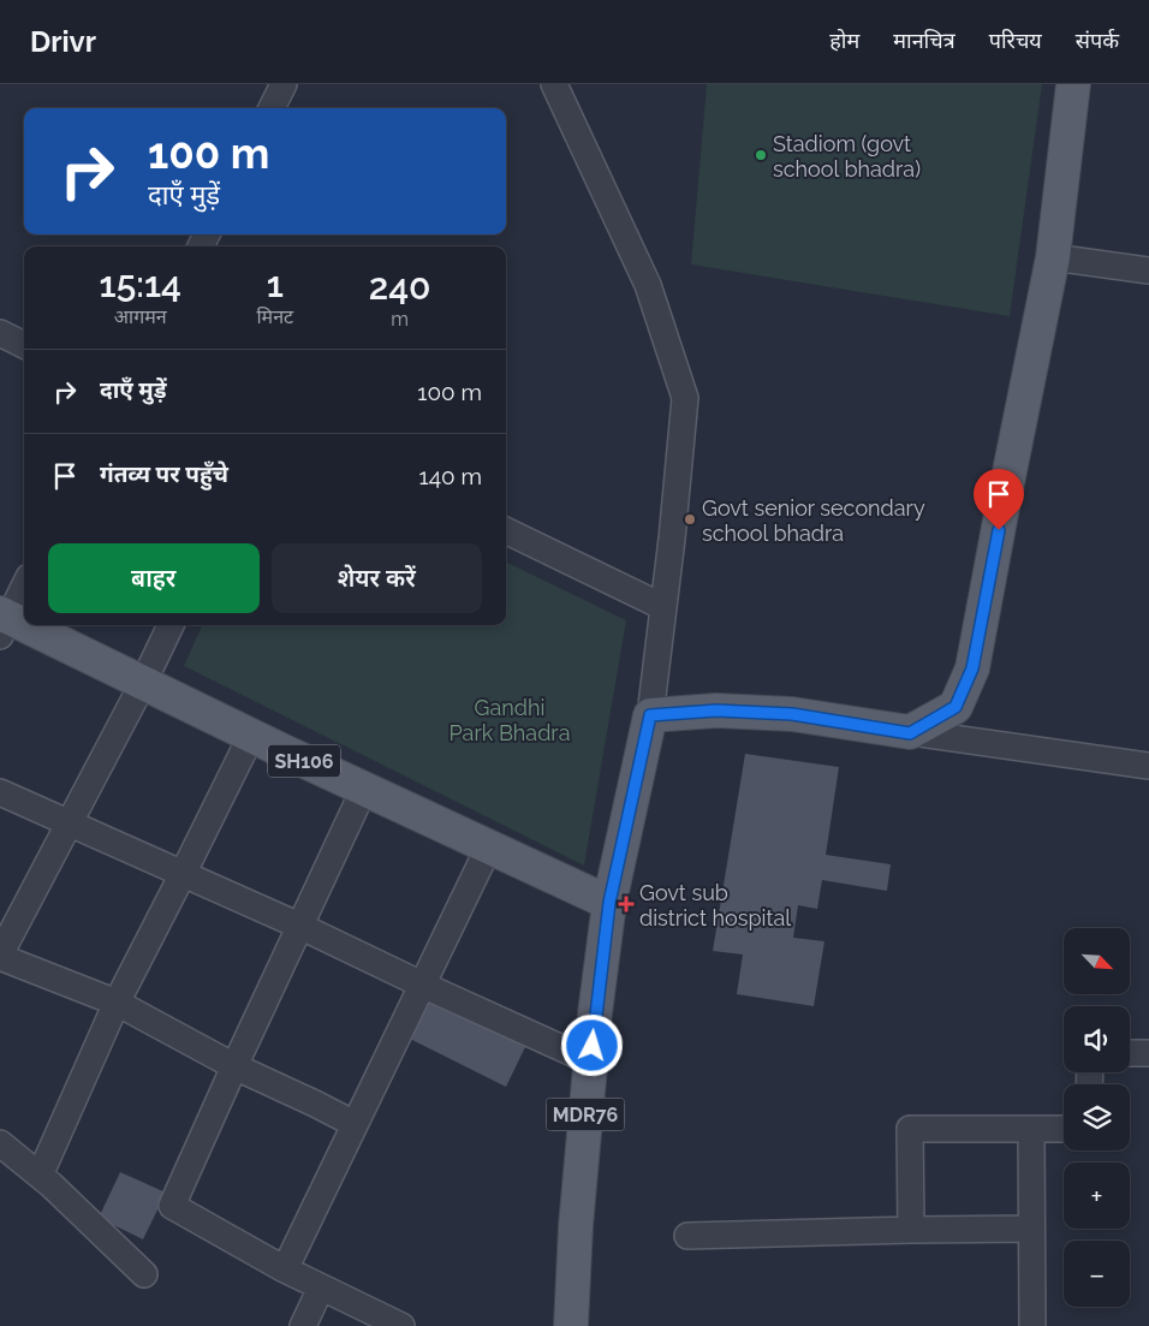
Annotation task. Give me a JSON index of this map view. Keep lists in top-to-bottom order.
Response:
{
  "streets": {
    "main road": ["SH106", "MDR76"]
  },
  "crossings": [
    ["SH106", "MDR76"]
  ],
  "parks": ["Gandhi Park Bhadra"],
  "places": {
    "other": ["Stadiom (govt school bhadra)", "Govt senior secondary school bhadra"],
    "health": ["Govt sub district hospital"]
  },
  "north": "bottom right",
  "page": {
    "header": "Drivr",
    "nav": [
      "होम",
      "मानचित्र",
      "परिचय",
      "संपर्क"
    ],
    "turn": ["100 m", "दाएँ मुड़ें"],
    "eta": [
      "15:14",
      "आगमन",
      "1",
      "मिनट",
      "240",
      "m"
    ],
    "list": [
      {
        "name": "दाएँ मुड़ें",
        "value": "100 m"
      },
      {
        "name": "गंतव्य पर पहुँचे",
        "value": "140 m"
      }
    ],
    "buttons": ["बाहर", "शेयर करें"],
    "map_buttons": ["+", "−"]
  }
}
